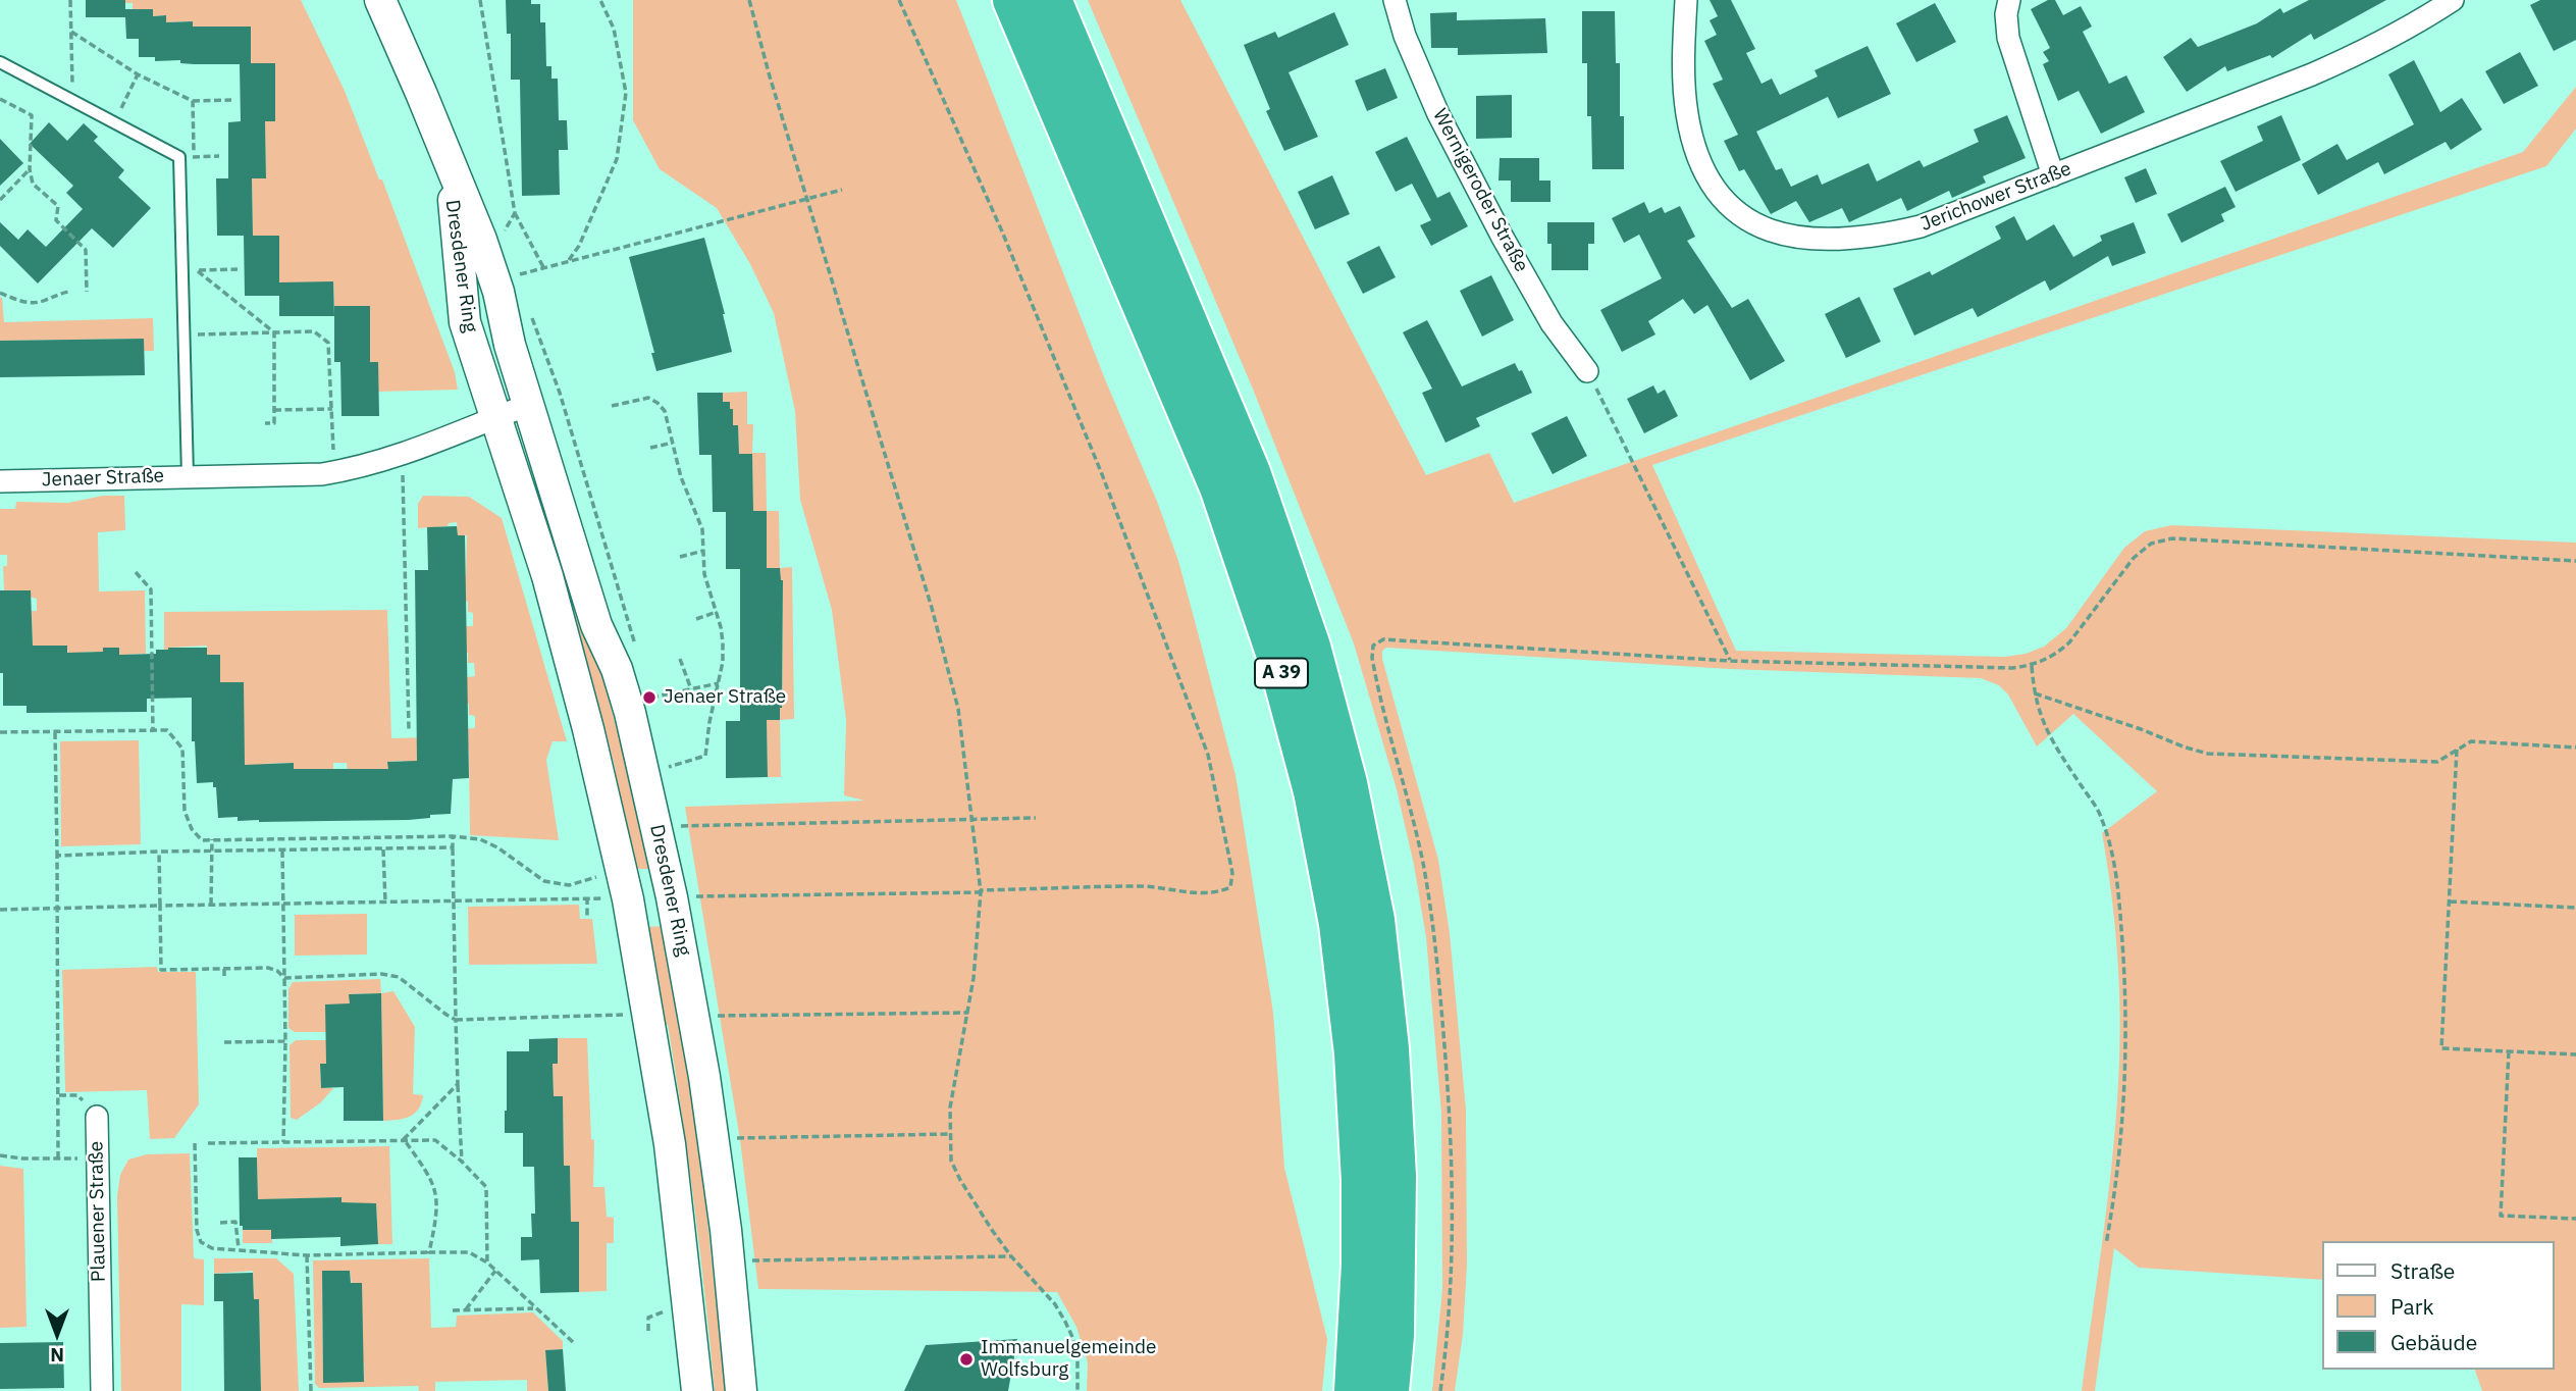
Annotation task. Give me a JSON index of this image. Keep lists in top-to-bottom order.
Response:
{
  "streets": {
    "highway": ["A 39"],
    "street": [
      "Wernigeroder Straße",
      "Jerichower Straße",
      "Dresdener Ring",
      "Jenaer Straße",
      "Plauener Straße"
    ]
  },
  "crossings": [
    ["Dresdener Ring", "Jenaer Straße"]
  ],
  "places": ["Jenaer Straße", "Immanuelgemeinde Wolfsburg"],
  "legend": ["Straße", "Park", "Gebäude"],
  "north": "bottom"
}
